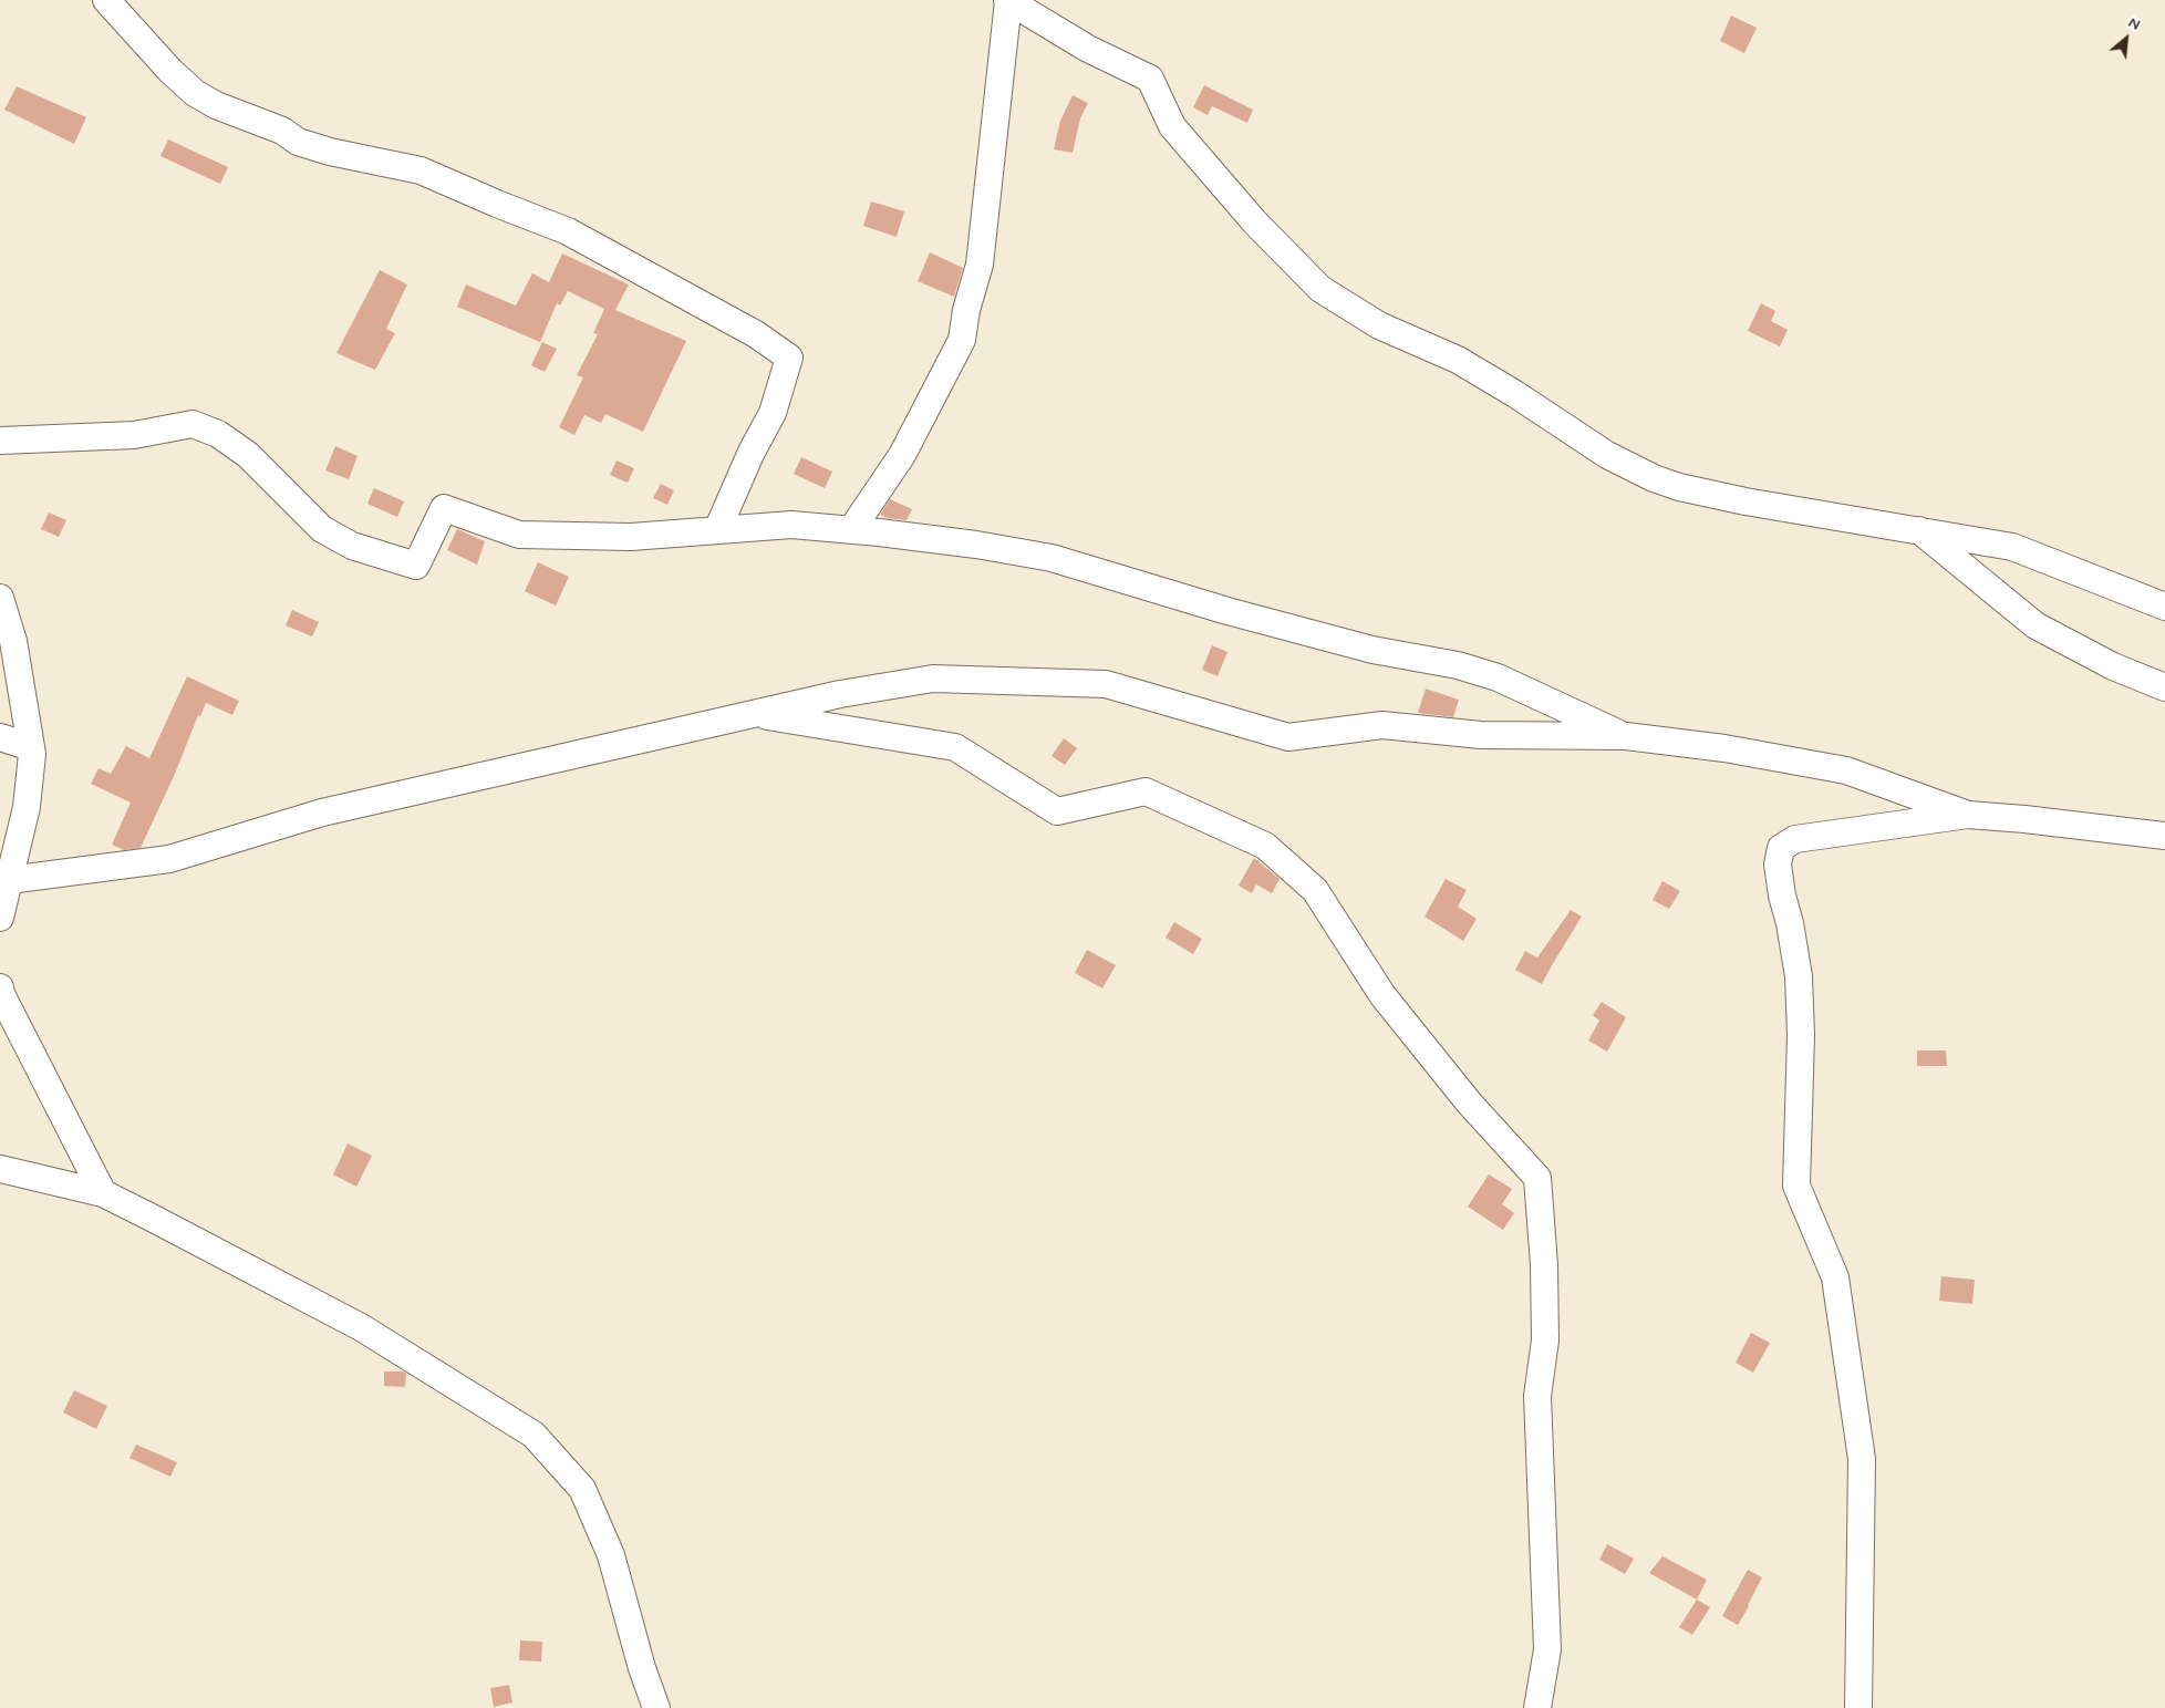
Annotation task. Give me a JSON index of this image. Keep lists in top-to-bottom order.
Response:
{
  "north": "top right"
}
